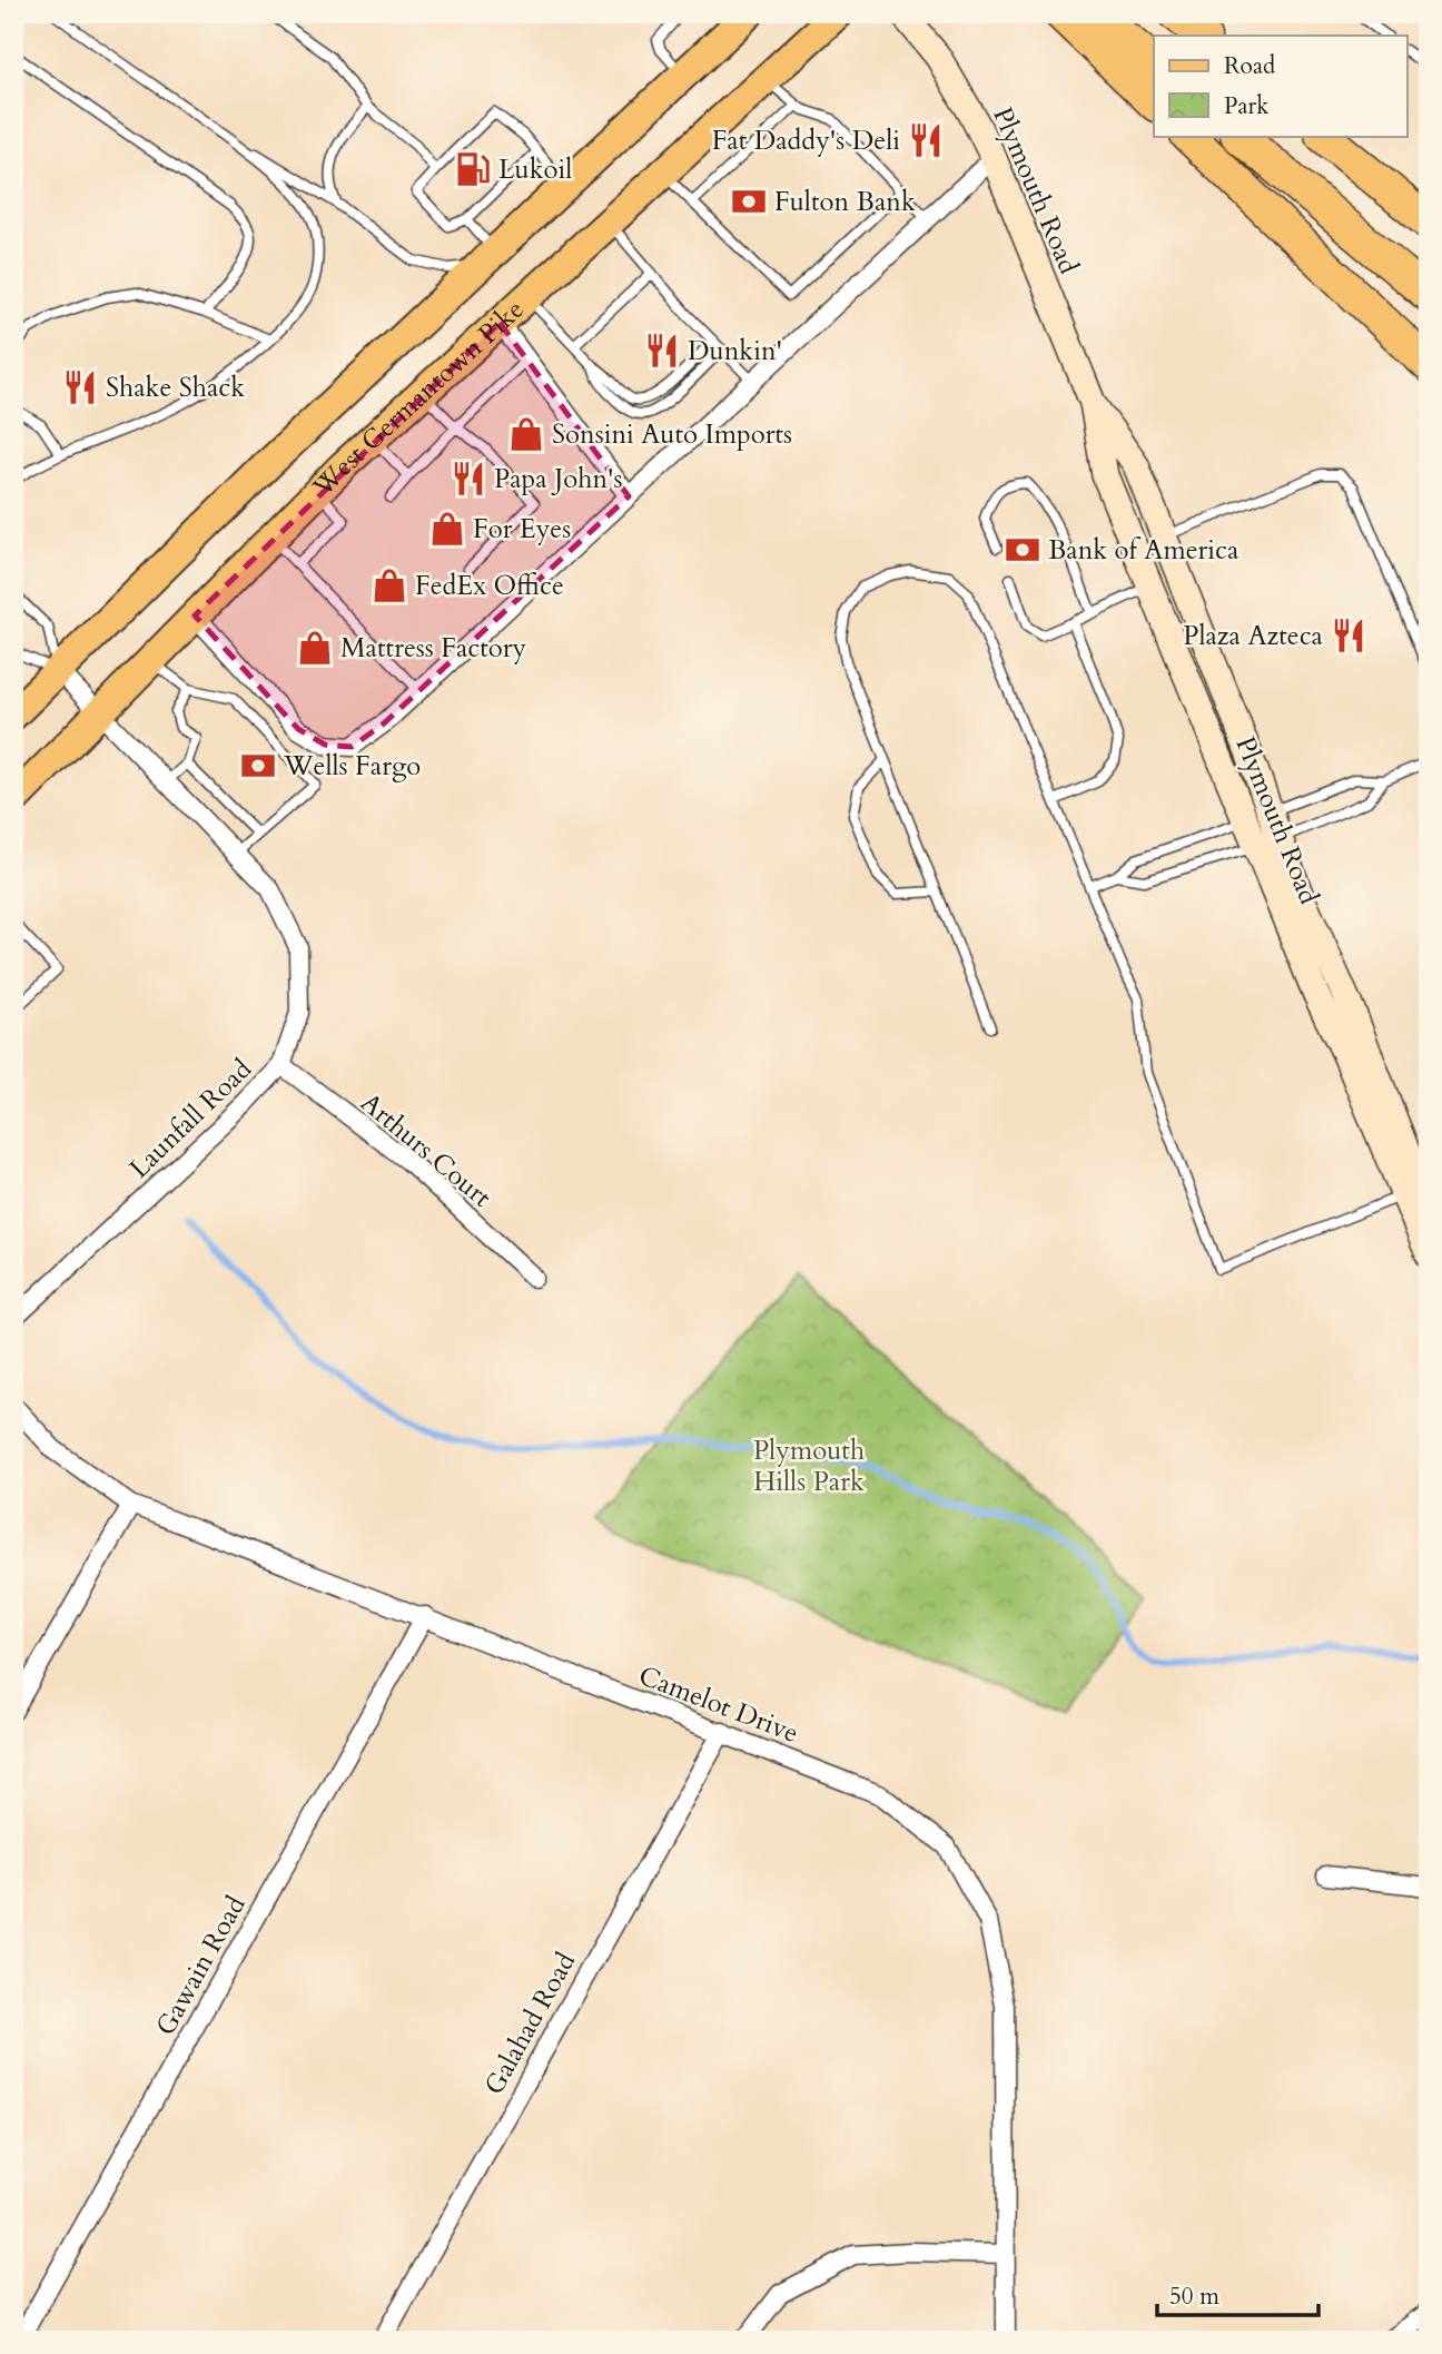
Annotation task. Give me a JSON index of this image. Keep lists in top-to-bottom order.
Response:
{
  "streets": {
    "main road": ["Plymouth Road", "West Germantown Pike"],
    "street": [
      "Launfall Road",
      "Arthurs Court",
      "Camelot Drive",
      "Gawain Road",
      "Galahad Road"
    ]
  },
  "crossings": [
    ["West Germantown Pike", "Launfall Road"],
    ["Launfall Road", "Arthurs Court"],
    ["Camelot Drive", "Gawain Road"],
    ["Camelot Drive", "Galahad Road"]
  ],
  "parks": ["Plymouth Hills Park"],
  "places": {
    "restaurant": [
      "Fat Daddy's Deli",
      "Dunkin'",
      "Shake Shack",
      "Papa John's",
      "Plaza Azteca"
    ],
    "fuel station": ["Lukoil"],
    "bank": ["Fulton Bank", "Bank of America", "Wells Fargo"],
    "shop": [
      "Sonsini Auto Imports",
      "For Eyes",
      "FedEx Office",
      "Mattress Factory"
    ]
  },
  "legend": ["Road", "Park"],
  "scale_bar": "50 m"
}
